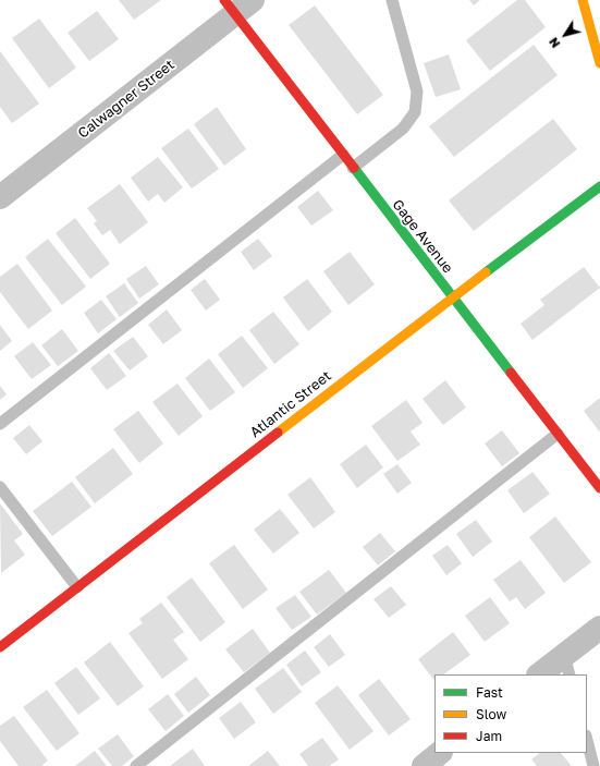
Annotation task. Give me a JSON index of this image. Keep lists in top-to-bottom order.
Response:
{
  "streets": {
    "street": ["Calwagner Street", "Gage Avenue", "Atlantic Street"]
  },
  "crossings": [
    ["Calwagner Street", "Gage Avenue"],
    ["Gage Avenue", "Atlantic Street"]
  ],
  "legend": ["Fast", "Slow", "Jam"],
  "north": "bottom left"
}
